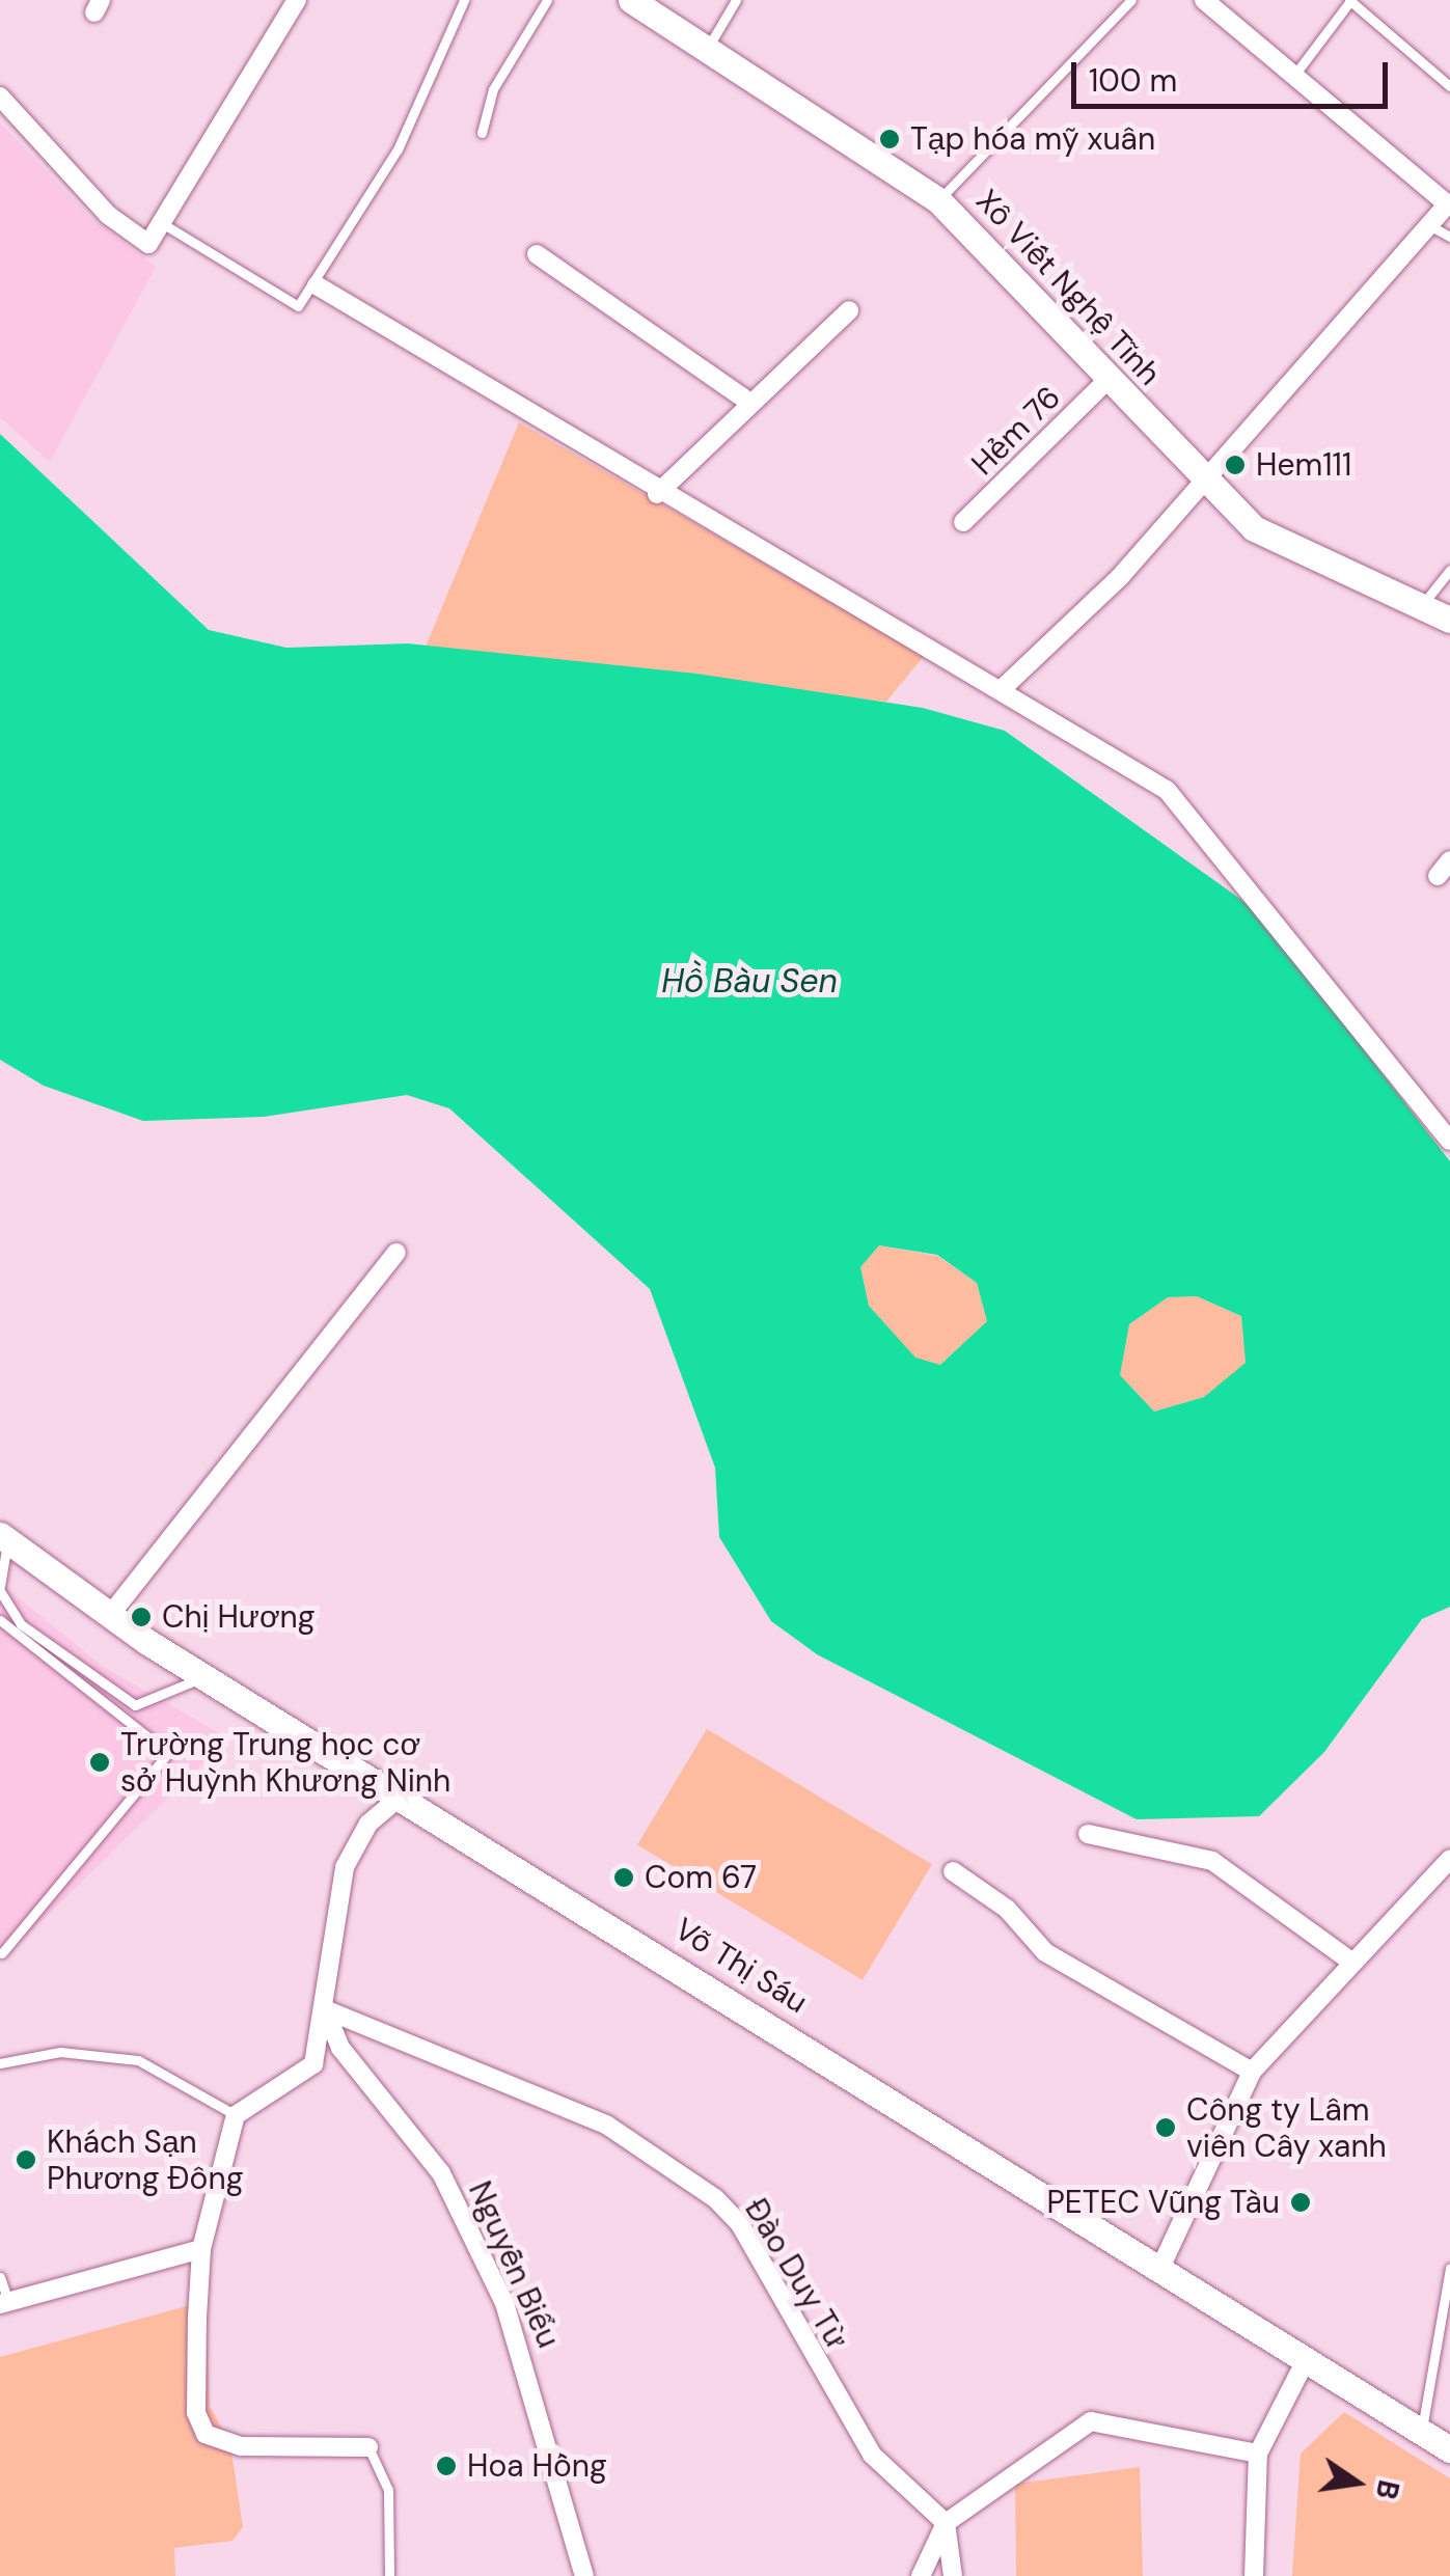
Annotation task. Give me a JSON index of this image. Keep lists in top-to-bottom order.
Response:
{
  "streets": {
    "main road": ["Xô Viết Nghệ Tĩnh", "Võ Thị Sáu"],
    "street": ["Hẻm 76", "Nguyễn Biểu", "Đào Duy Từ"]
  },
  "crossings": [
    ["Xô Viết Nghệ Tĩnh", "Hẻm 76"],
    ["Nguyễn Biểu", "Đào Duy Từ"]
  ],
  "water": ["Hồ Bàu Sen"],
  "places": [
    "Tạp hóa mỹ xuân",
    "Hem111",
    "Chị Hương",
    "Trường Trung học cơ sở Huỳnh Khương Ninh",
    "Com 67",
    "Công ty Lâm viên Cây xanh",
    "Khách Sạn Phương Đông",
    "PETEC Vũng Tàu",
    "Hoa Hồng"
  ],
  "scale_bar": "100 m",
  "north": "right"
}
